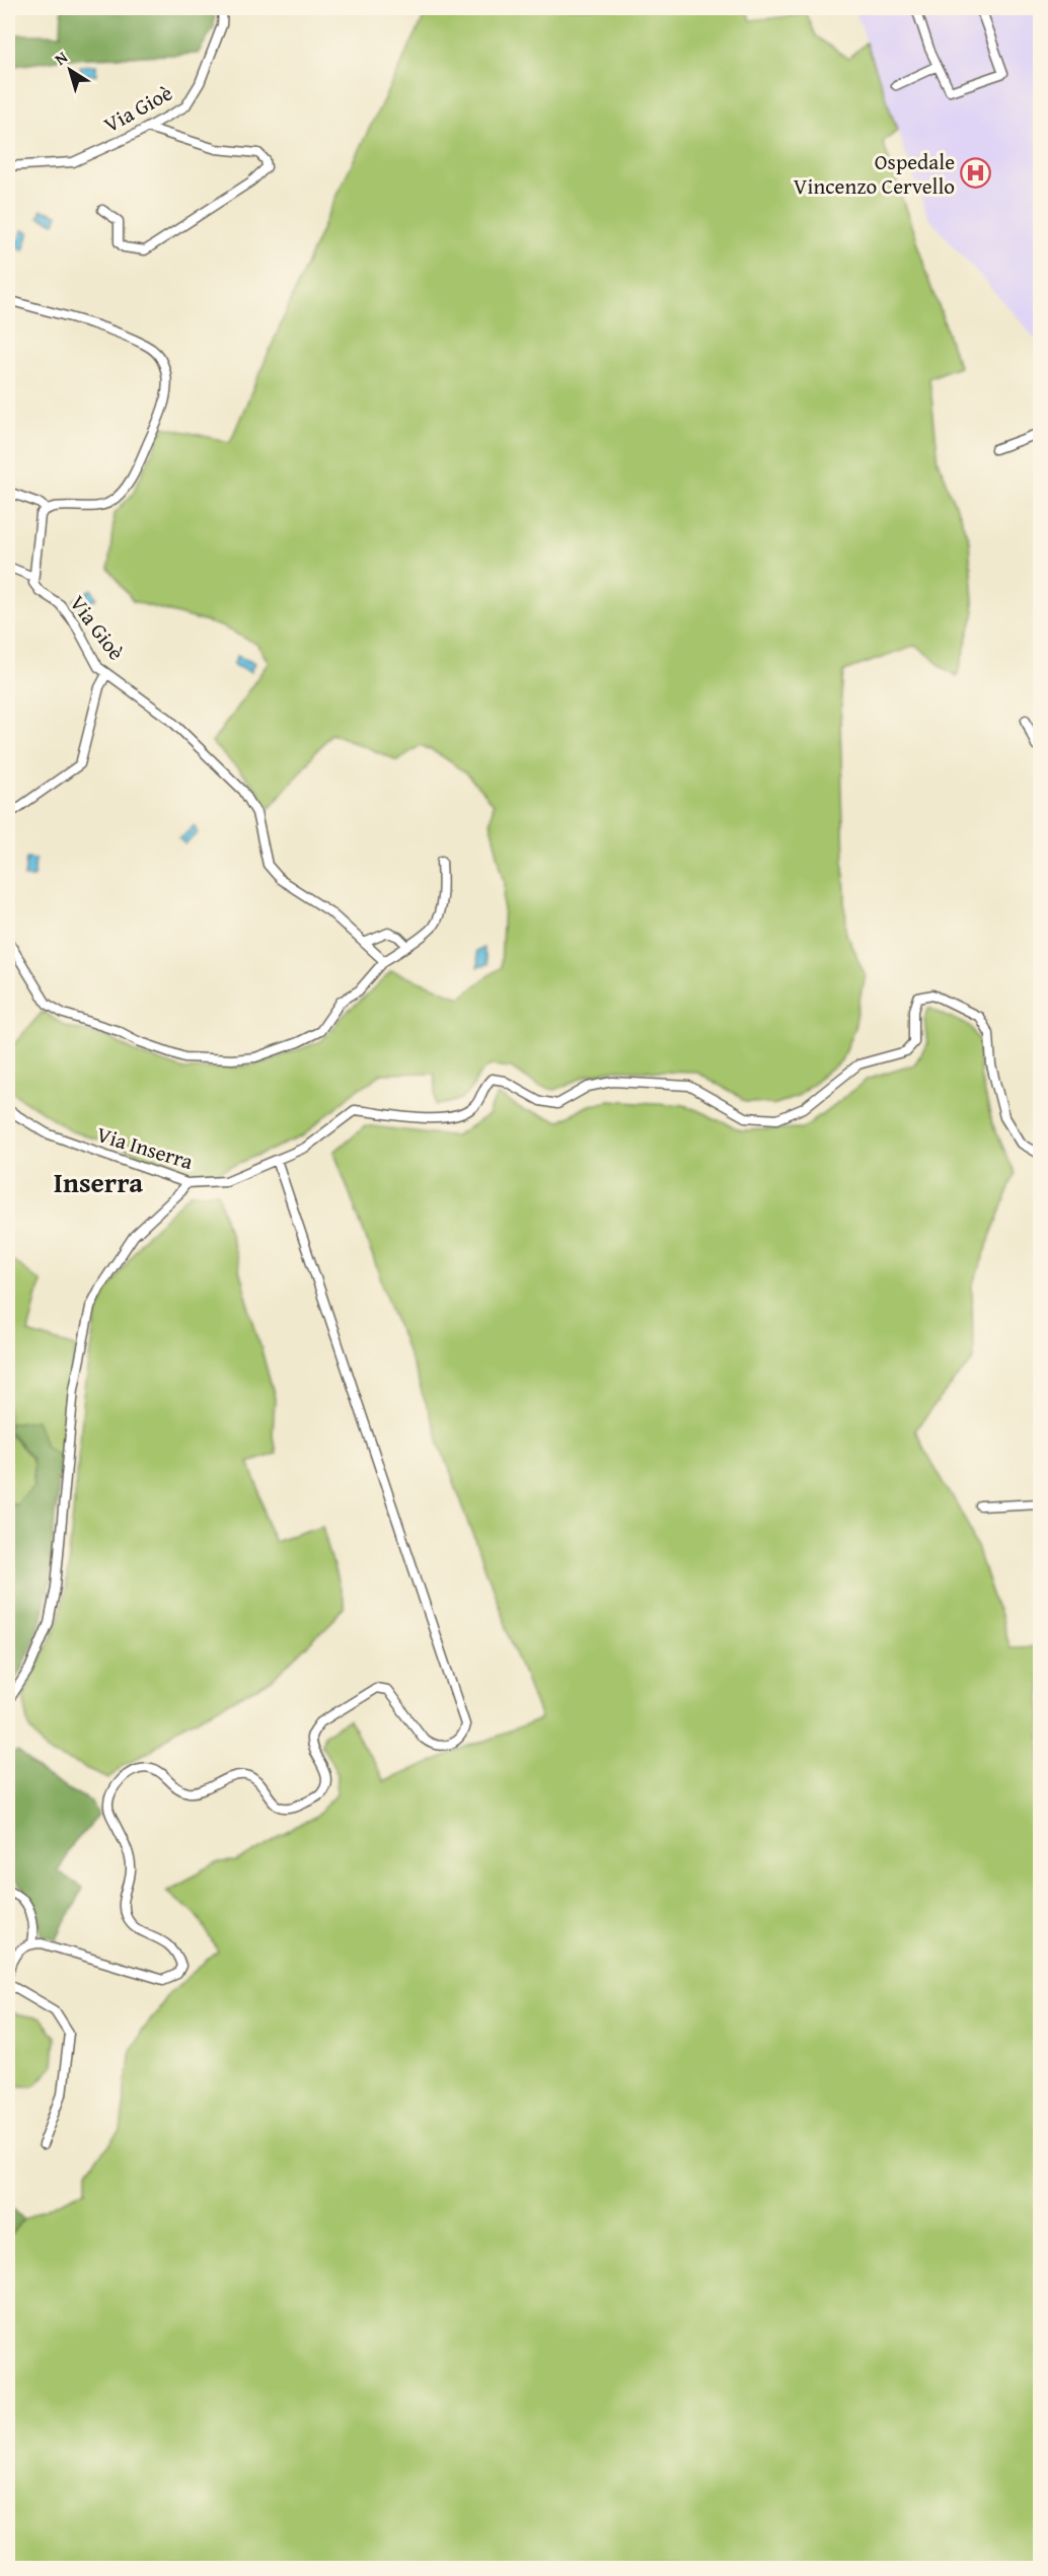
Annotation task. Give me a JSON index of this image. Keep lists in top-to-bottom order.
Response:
{
  "streets": {
    "street": ["Via Gioè", "Via Inserra"]
  },
  "districts": ["Inserra"],
  "places": {
    "hospital": ["Ospedale Vincenzo Cervello"]
  },
  "north": "top left"
}
